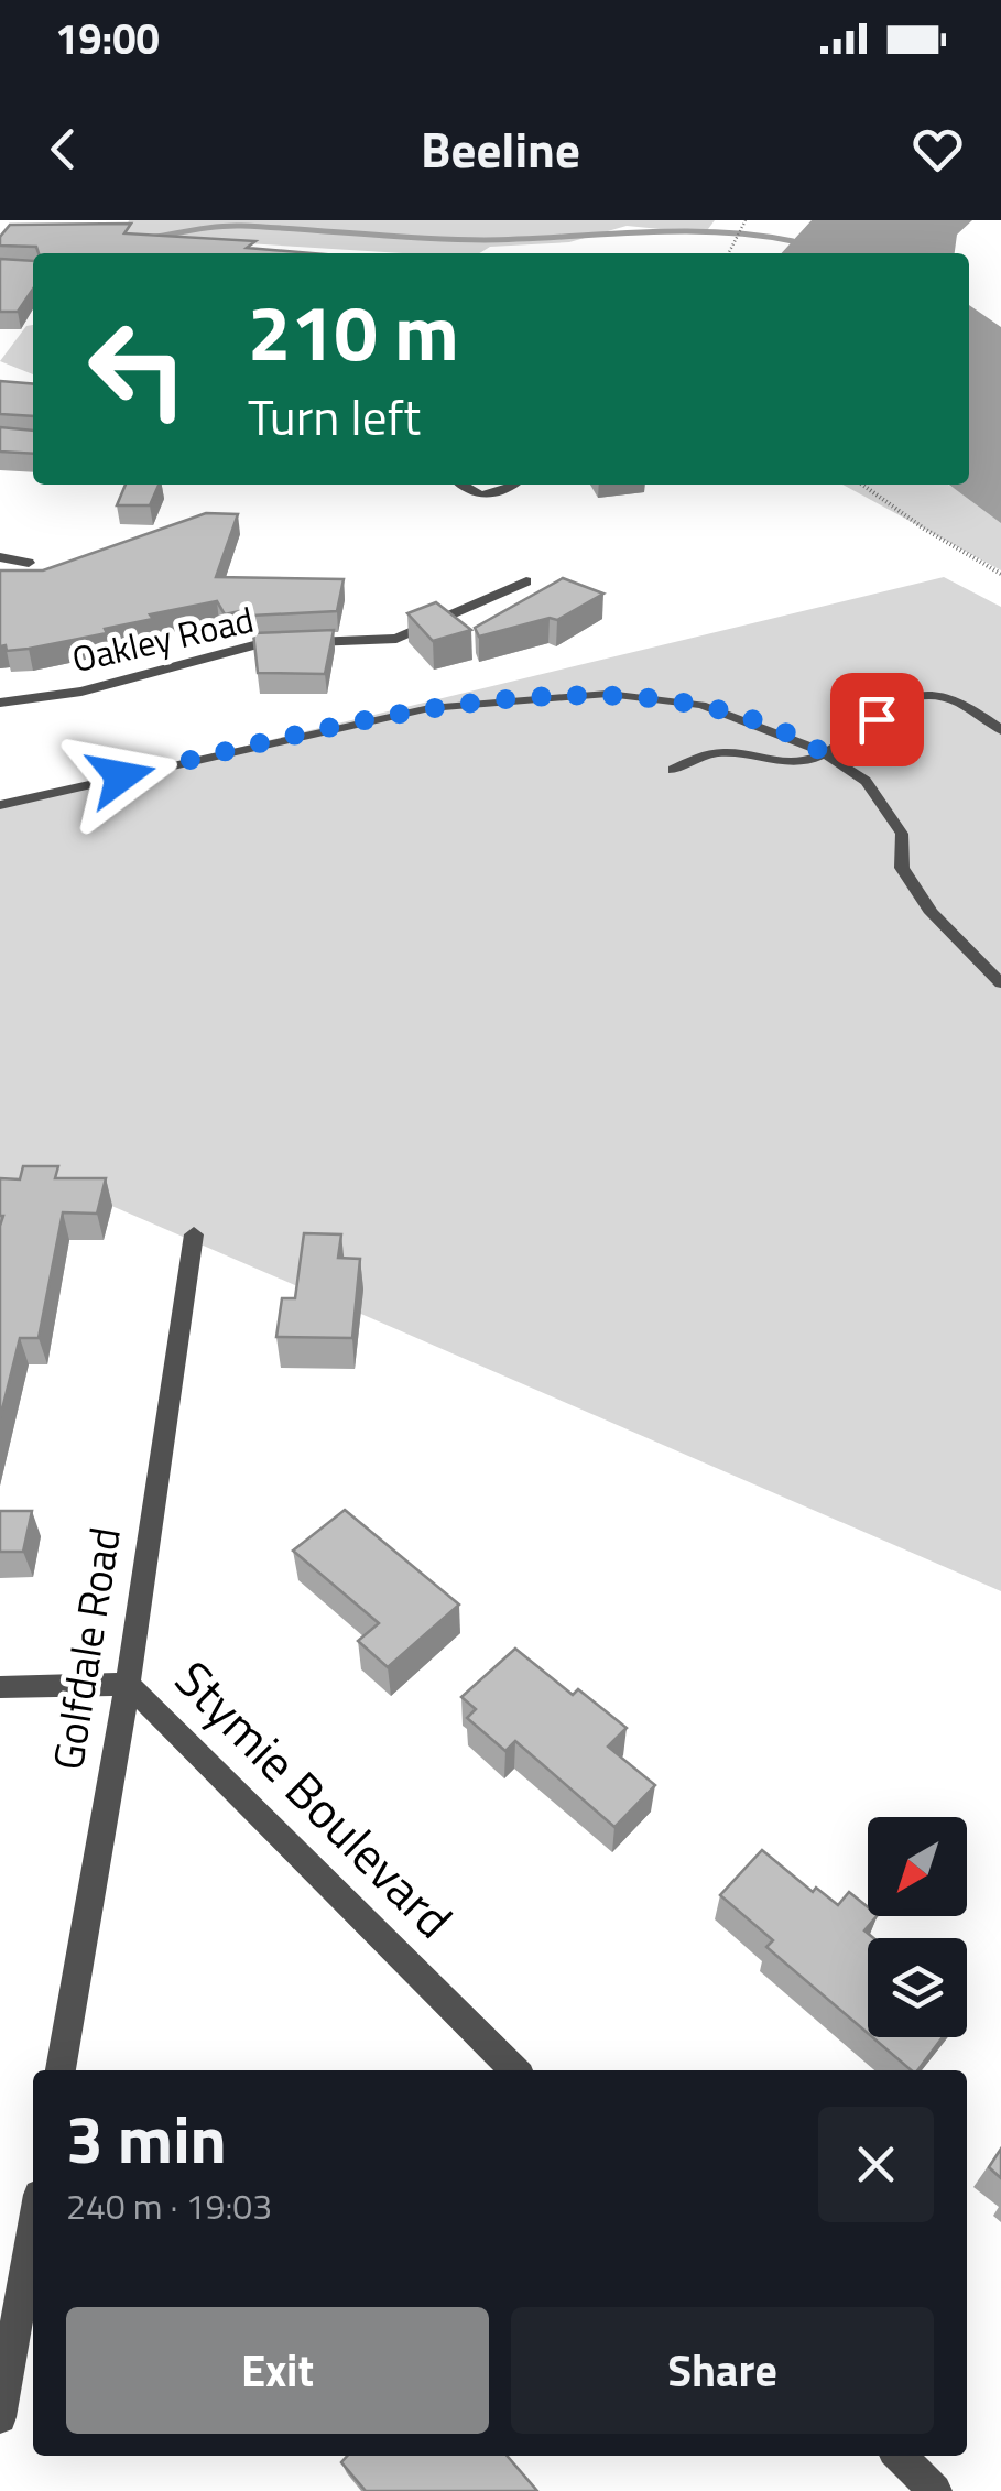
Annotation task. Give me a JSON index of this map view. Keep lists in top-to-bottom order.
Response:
{
  "streets": {
    "street": ["Oakley Road", "Golfdale Road", "Stymie Boulevard"]
  },
  "crossings": [
    ["Golfdale Road", "Stymie Boulevard"]
  ],
  "north": "bottom left",
  "page": {
    "status": "19:00",
    "header": "Beeline",
    "turn": ["210 m", "Turn left"],
    "heading": ["3 min", "240 m · 19:03"],
    "buttons": ["Exit", "Share"]
  }
}
